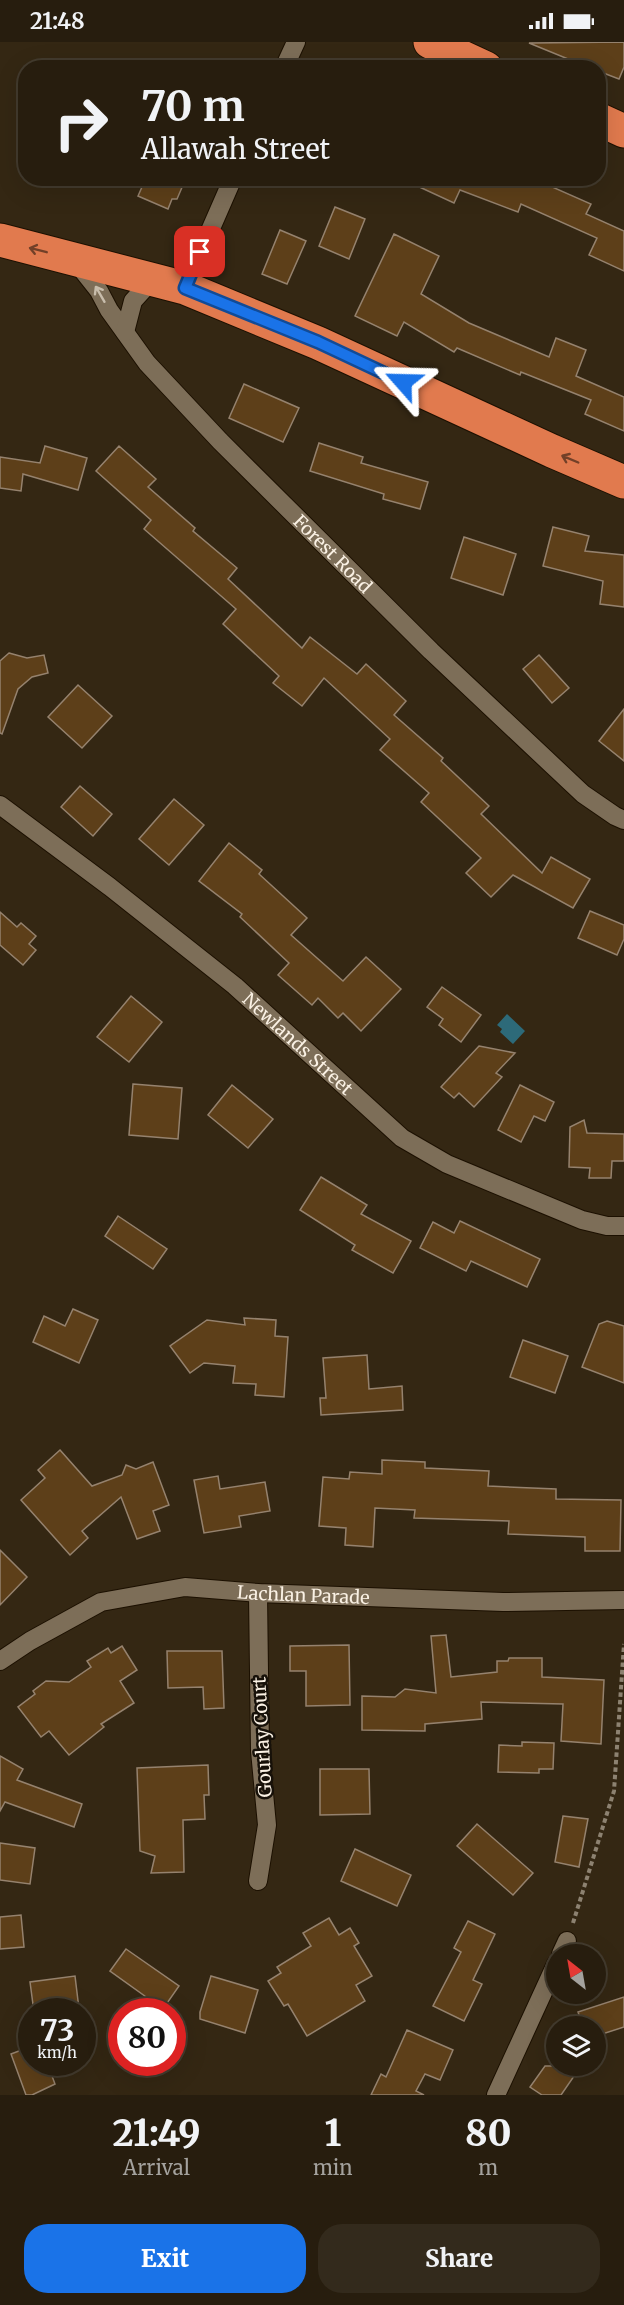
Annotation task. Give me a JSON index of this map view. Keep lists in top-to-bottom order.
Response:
{
  "streets": {
    "street": [
      "Forest Road",
      "Newlands Street",
      "Lachlan Parade",
      "Gourlay Court"
    ]
  },
  "crossings": [
    ["Lachlan Parade", "Gourlay Court"]
  ],
  "north": "top left",
  "page": {
    "status": "21:48",
    "turn": ["70 m", "Allawah Street"],
    "speed": "73 km/h",
    "limit": "80",
    "eta": [
      "21:49",
      "Arrival",
      "1",
      "min",
      "80",
      "m"
    ],
    "buttons": ["Exit", "Share"]
  }
}
